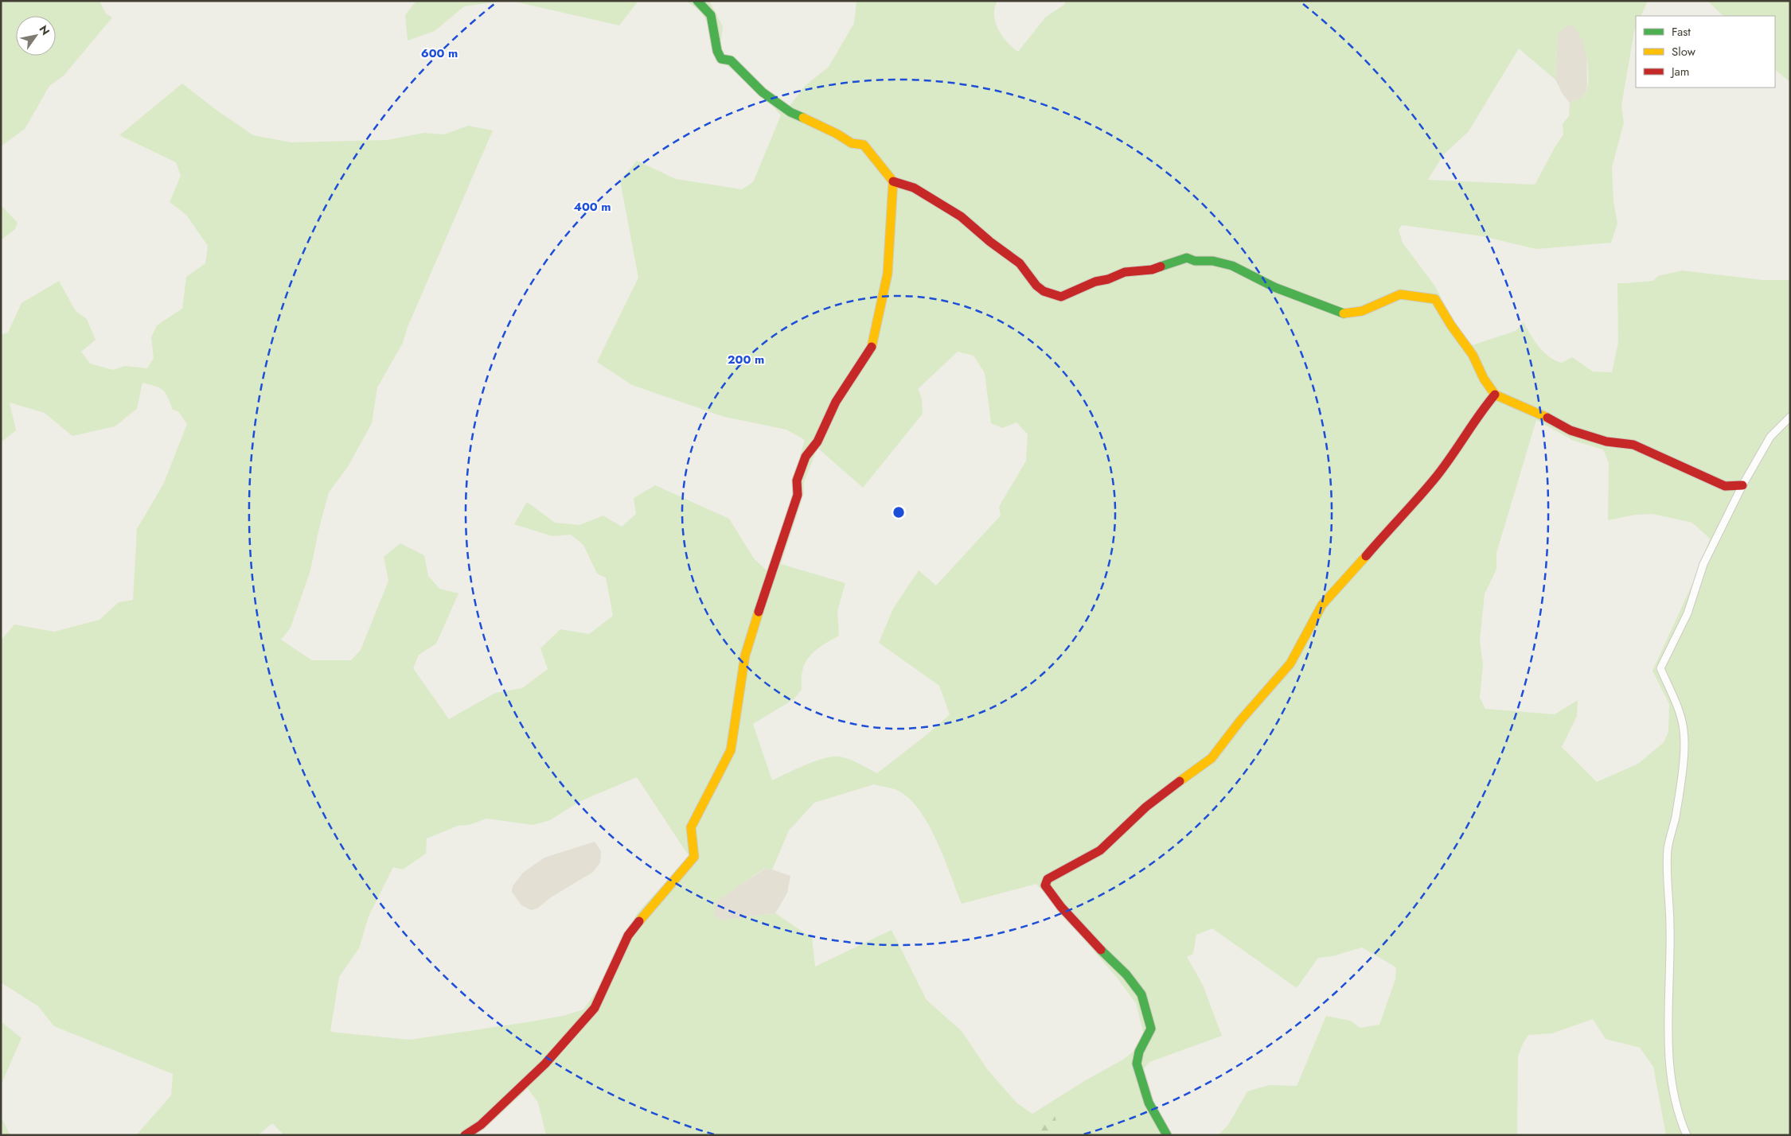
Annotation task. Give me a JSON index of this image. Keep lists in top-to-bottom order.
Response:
{
  "legend": ["Fast", "Slow", "Jam"],
  "north": "top right",
  "rings": ["600 m", "400 m", "200 m"]
}
